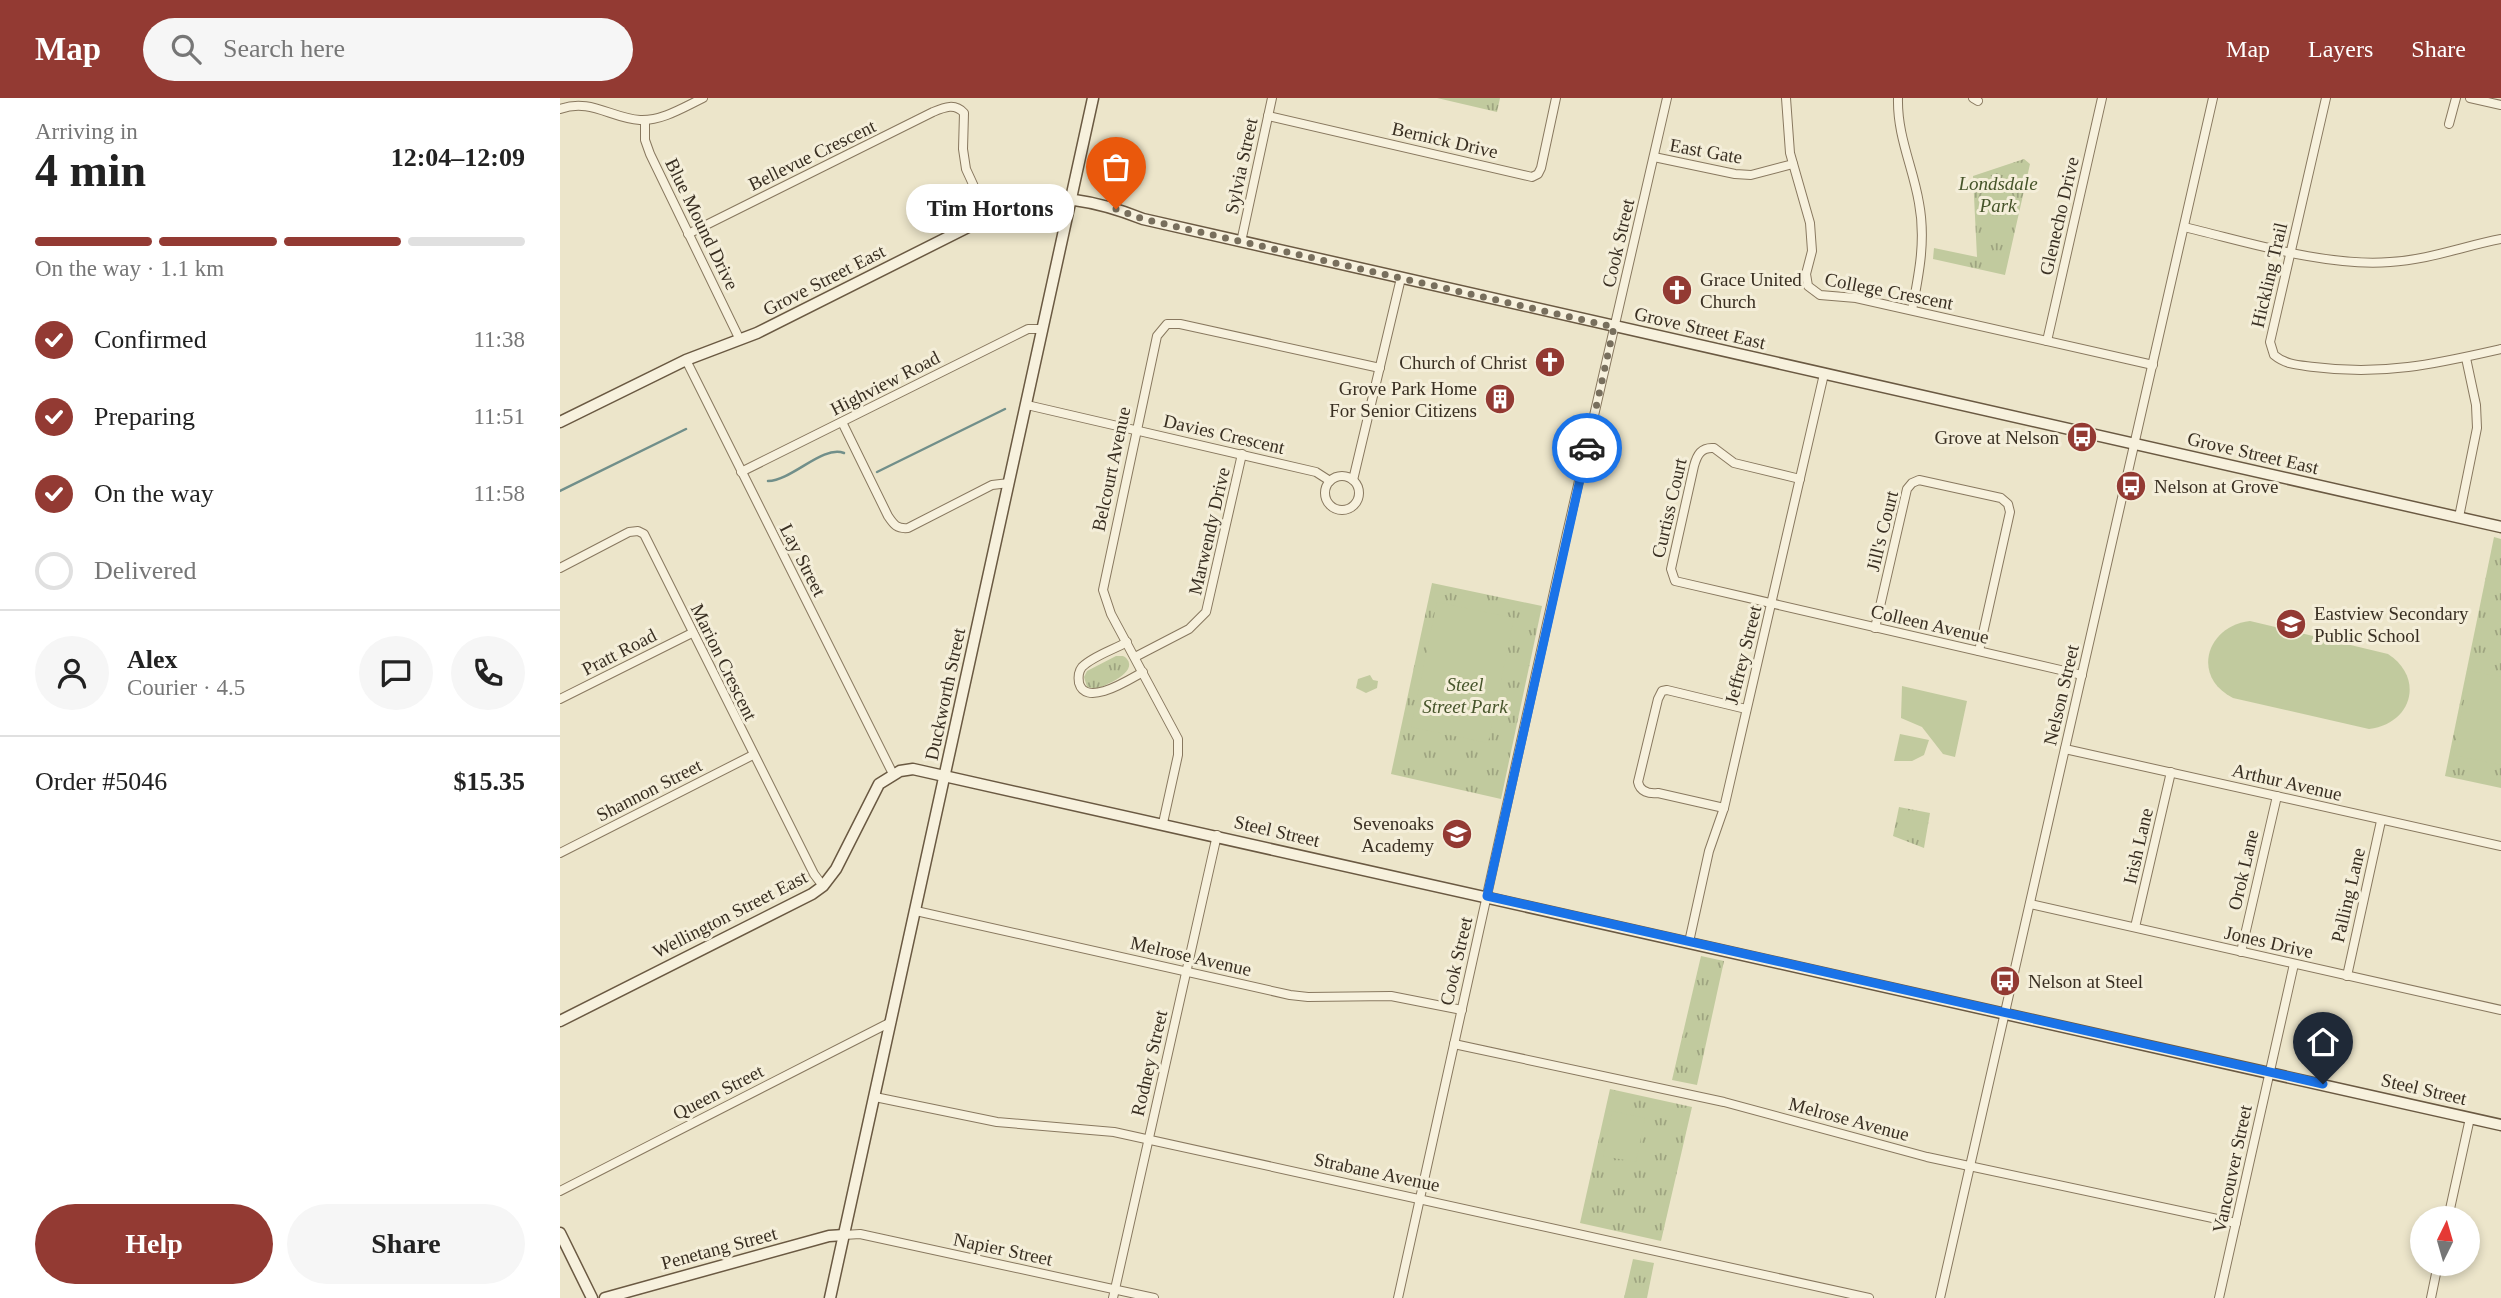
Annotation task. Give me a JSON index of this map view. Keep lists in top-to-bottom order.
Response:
{
  "streets": {
    "street": [
      "Bernick Drive",
      "East Gate",
      "Bellevue Crescent",
      "Sylvia Street",
      "Glenecho Drive",
      "Blue Mound Drive",
      "Cook Street",
      "Hickling Trail",
      "Grove Street East",
      "College Crescent",
      "Highview Road",
      "Davies Crescent",
      "Belcourt Avenue",
      "Curtiss Court",
      "Marwendy Drive",
      "Jill's Court",
      "Lay Street",
      "Colleen Avenue",
      "Pratt Road",
      "Jeffrey Street",
      "Marion Crescent",
      "Duckworth Street",
      "Nelson Street",
      "Arthur Avenue",
      "Shannon Street",
      "Steel Street",
      "Irish Lane",
      "Orok Lane",
      "Palling Lane",
      "Wellington Street East",
      "Jones Drive",
      "Melrose Avenue",
      "Rodney Street",
      "Queen Street",
      "Vancouver Street",
      "Strabane Avenue",
      "Penetang Street",
      "Napier Street"
    ]
  },
  "crossings": [
    ["Bernick Drive", "Sylvia Street"],
    ["East Gate", "Cook Street"],
    ["East Gate", "College Crescent"],
    ["Bellevue Crescent", "Blue Mound Drive"],
    ["Bellevue Crescent", "Grove Street East"],
    ["Sylvia Street", "Grove Street East"],
    ["Glenecho Drive", "College Crescent"],
    ["Blue Mound Drive", "Grove Street East"],
    ["Cook Street", "Grove Street East"],
    ["Cook Street", "Steel Street"],
    ["Cook Street", "Melrose Avenue"],
    ["Cook Street", "Strabane Avenue"],
    ["Grove Street East", "Lay Street"],
    ["Grove Street East", "Jeffrey Street"],
    ["Grove Street East", "Duckworth Street"],
    ["Grove Street East", "Nelson Street"],
    ["College Crescent", "Nelson Street"],
    ["Highview Road", "Lay Street"],
    ["Highview Road", "Duckworth Street"],
    ["Davies Crescent", "Belcourt Avenue"],
    ["Davies Crescent", "Marwendy Drive"],
    ["Davies Crescent", "Duckworth Street"],
    ["Belcourt Avenue", "Marwendy Drive"],
    ["Belcourt Avenue", "Steel Street"],
    ["Curtiss Court", "Colleen Avenue"],
    ["Curtiss Court", "Jeffrey Street"],
    ["Jill's Court", "Colleen Avenue"],
    ["Lay Street", "Wellington Street East"],
    ["Colleen Avenue", "Jeffrey Street"],
    ["Colleen Avenue", "Nelson Street"],
    ["Pratt Road", "Marion Crescent"],
    ["Jeffrey Street", "Steel Street"],
    ["Marion Crescent", "Shannon Street"],
    ["Marion Crescent", "Wellington Street East"],
    ["Duckworth Street", "Steel Street"],
    ["Duckworth Street", "Melrose Avenue"],
    ["Duckworth Street", "Queen Street"],
    ["Duckworth Street", "Strabane Avenue"],
    ["Duckworth Street", "Penetang Street"],
    ["Duckworth Street", "Napier Street"],
    ["Nelson Street", "Arthur Avenue"],
    ["Nelson Street", "Steel Street"],
    ["Nelson Street", "Jones Drive"],
    ["Nelson Street", "Melrose Avenue"],
    ["Arthur Avenue", "Irish Lane"],
    ["Arthur Avenue", "Orok Lane"],
    ["Arthur Avenue", "Palling Lane"],
    ["Steel Street", "Rodney Street"],
    ["Steel Street", "Vancouver Street"],
    ["Irish Lane", "Jones Drive"],
    ["Orok Lane", "Jones Drive"],
    ["Palling Lane", "Jones Drive"],
    ["Jones Drive", "Vancouver Street"],
    ["Melrose Avenue", "Rodney Street"],
    ["Melrose Avenue", "Vancouver Street"],
    ["Rodney Street", "Strabane Avenue"],
    ["Rodney Street", "Napier Street"],
    ["Penetang Street", "Napier Street"]
  ],
  "parks": ["Londsdale Park", "Steel Street Park"],
  "places": {
    "other": ["Tim Hortons"],
    "church": ["Grace United Church", "Church of Christ"],
    "building": ["Grove Park Home For Senior Citizens"],
    "bus stop": ["Grove at Nelson", "Nelson at Grove", "Nelson at Steel"],
    "school or university": ["Eastview Secondary Public School", "Sevenoaks Academy"]
  },
  "north": "top",
  "page": {
    "header": "Map",
    "search": "Search here",
    "nav": ["Map", "Layers", "Share"],
    "heading": ["4 min", "Arriving in", "12:04–12:09"],
    "panel": [
      "Alex",
      "Courier · 4.5",
      "Order #5046",
      "$15.35"
    ],
    "bubble": "Tim Hortons",
    "bar": "On the way · 1.1 km",
    "list": [
      ["Confirmed", "11:38"],
      ["Preparing", "11:51"],
      ["On the way", "11:58"],
      "Delivered"
    ],
    "buttons": ["Help", "Share"]
  }
}
